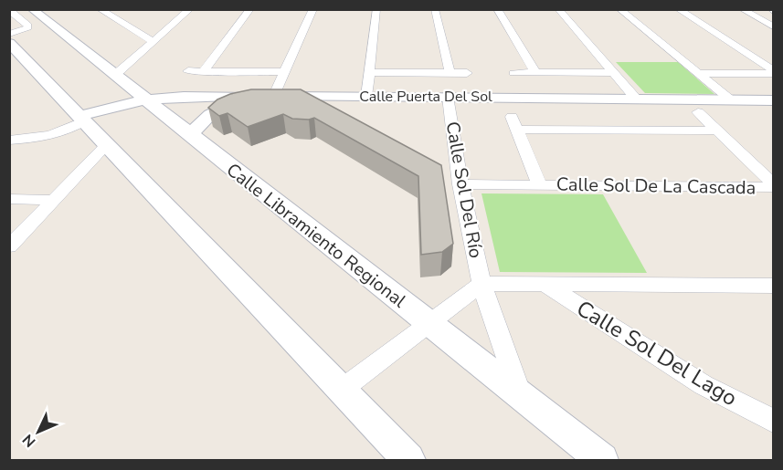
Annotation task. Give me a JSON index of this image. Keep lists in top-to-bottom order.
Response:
{
  "streets": {
    "street": [
      "Calle Puerta Del Sol",
      "Calle Sol De La Cascada",
      "Calle Sol Del Río",
      "Calle Libramiento Regional",
      "Calle Sol Del Lago"
    ]
  },
  "crossings": [
    ["Calle Puerta Del Sol", "Calle Sol Del Río"],
    ["Calle Puerta Del Sol", "Calle Libramiento Regional"],
    ["Calle Sol De La Cascada", "Calle Sol Del Río"],
    ["Calle Sol Del Río", "Calle Libramiento Regional"],
    ["Calle Sol Del Río", "Calle Sol Del Lago"]
  ],
  "north": "bottom left"
}
